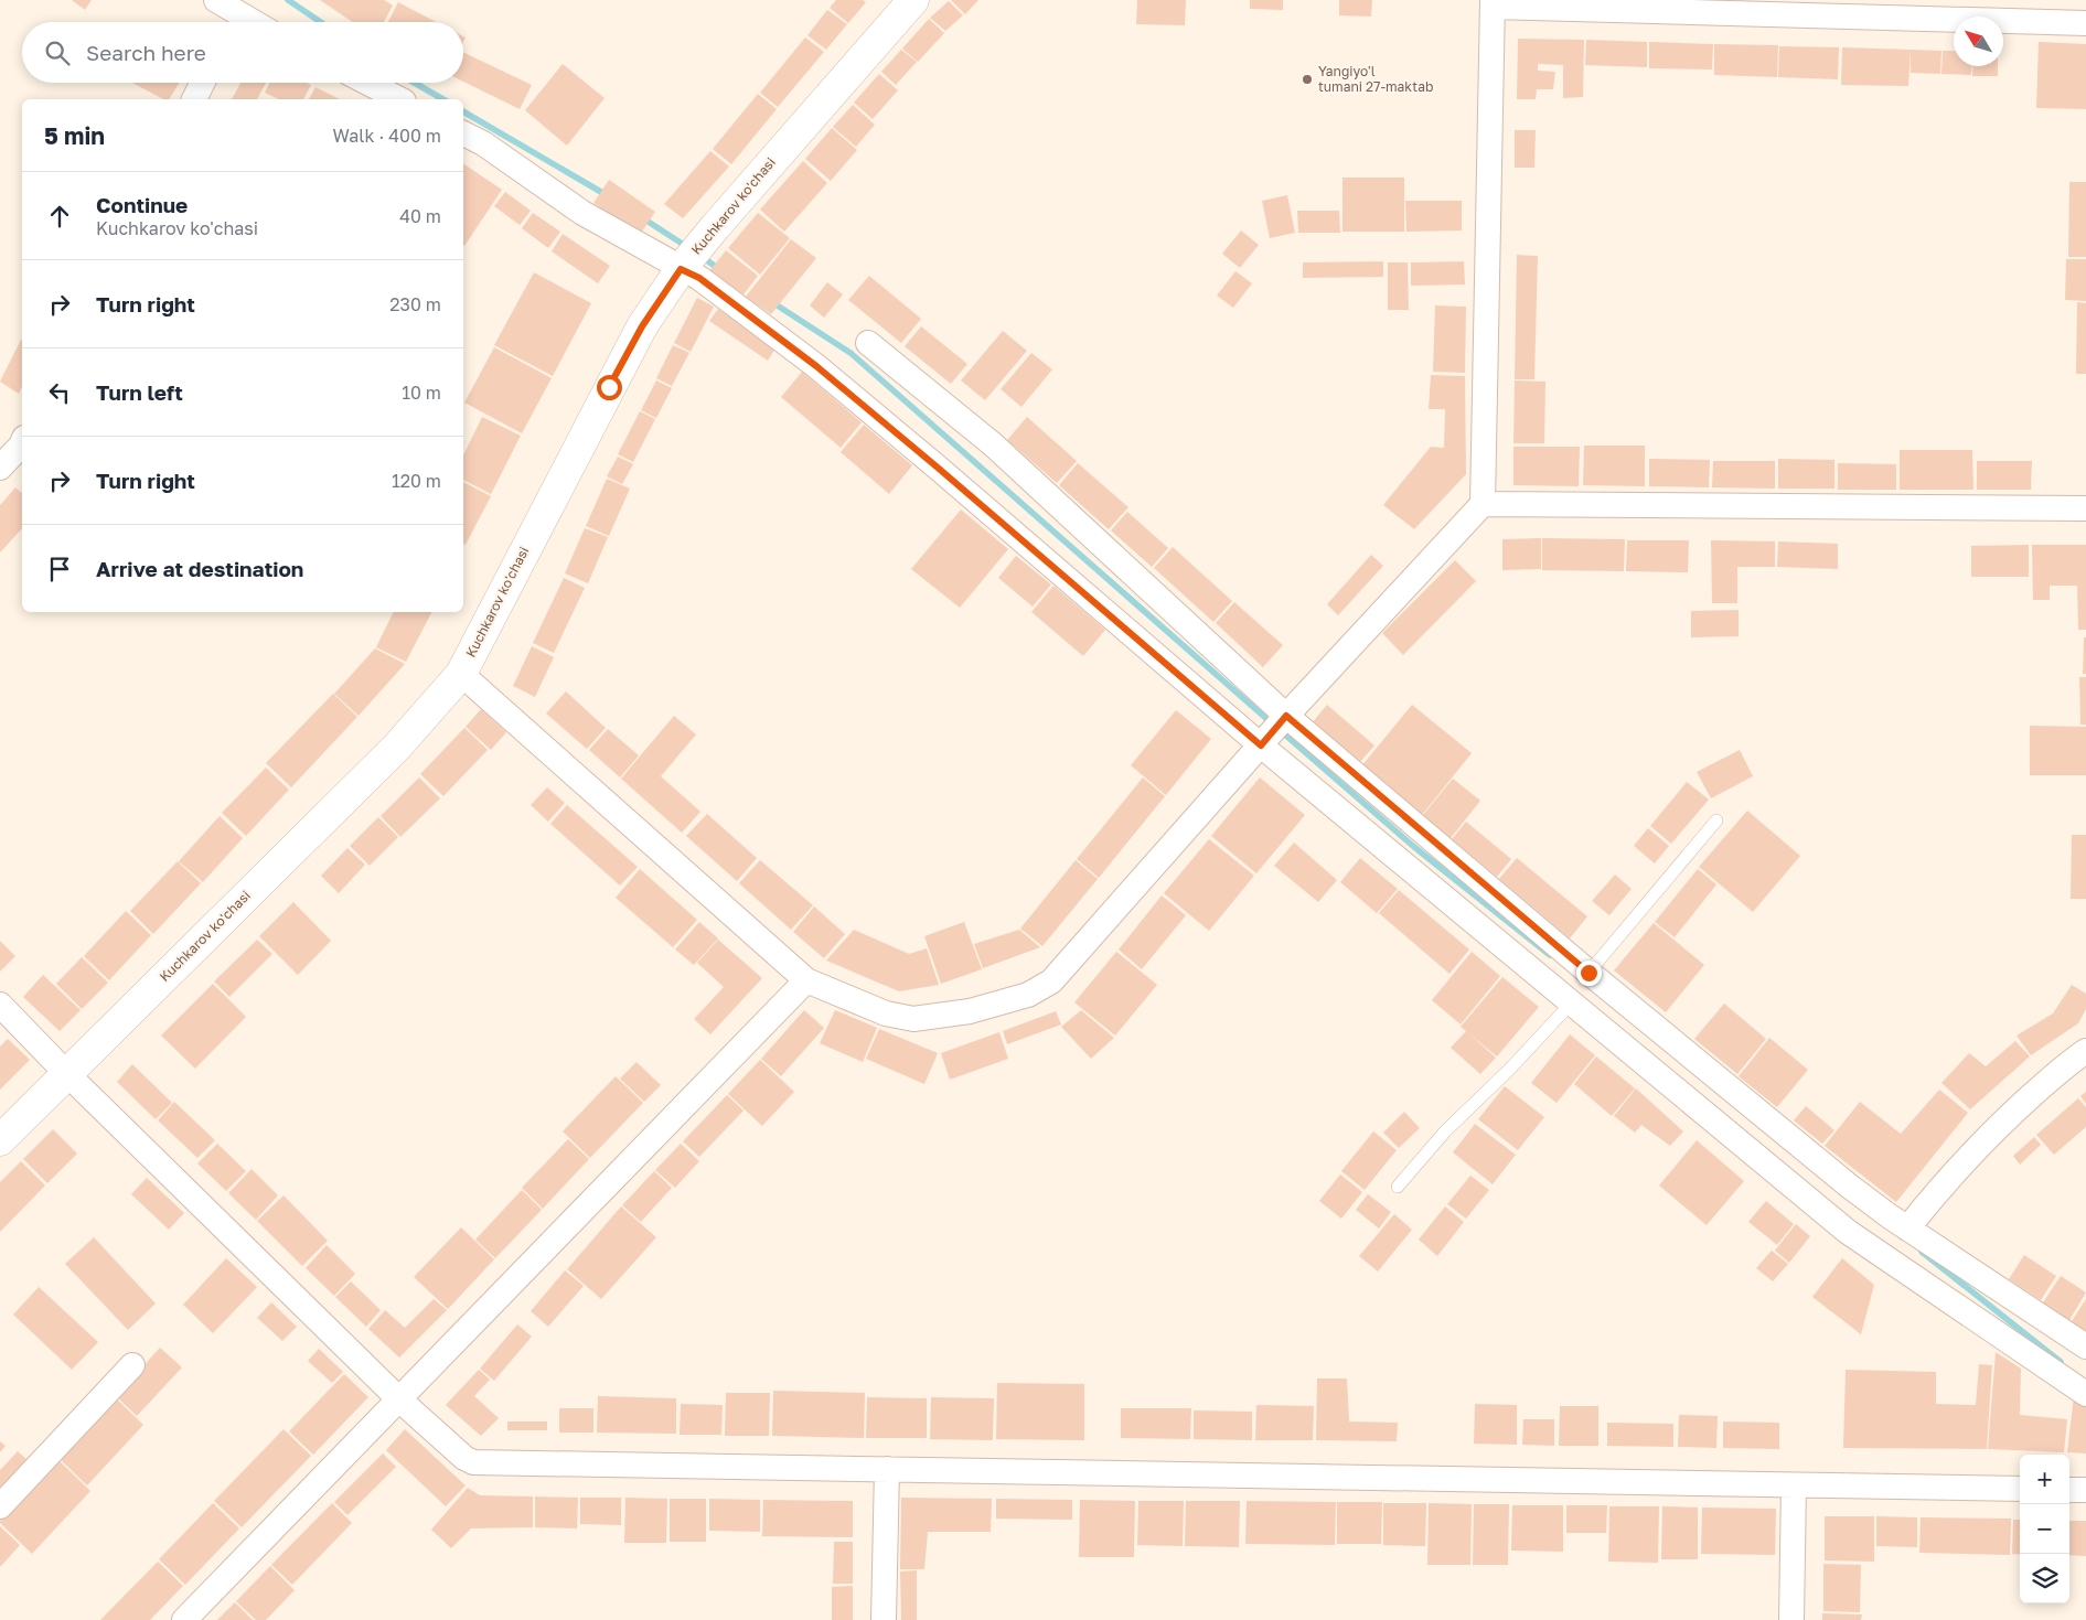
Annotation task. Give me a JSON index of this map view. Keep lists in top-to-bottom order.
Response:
{
  "streets": {
    "main road": ["Kuchkarov ko'chasi"]
  },
  "places": ["Yangiyo'l tumani 27-maktab"],
  "north": "top left",
  "page": {
    "search": "Search here",
    "heading": ["5 min", "Walk · 400 m"],
    "list": [
      ["Continue", "Kuchkarov ko'chasi", "40 m"],
      ["Turn right", "230 m"],
      ["Turn left", "10 m"],
      ["Turn right", "120 m"],
      "Arrive at destination"
    ],
    "map_buttons": ["+", "−"]
  }
}
